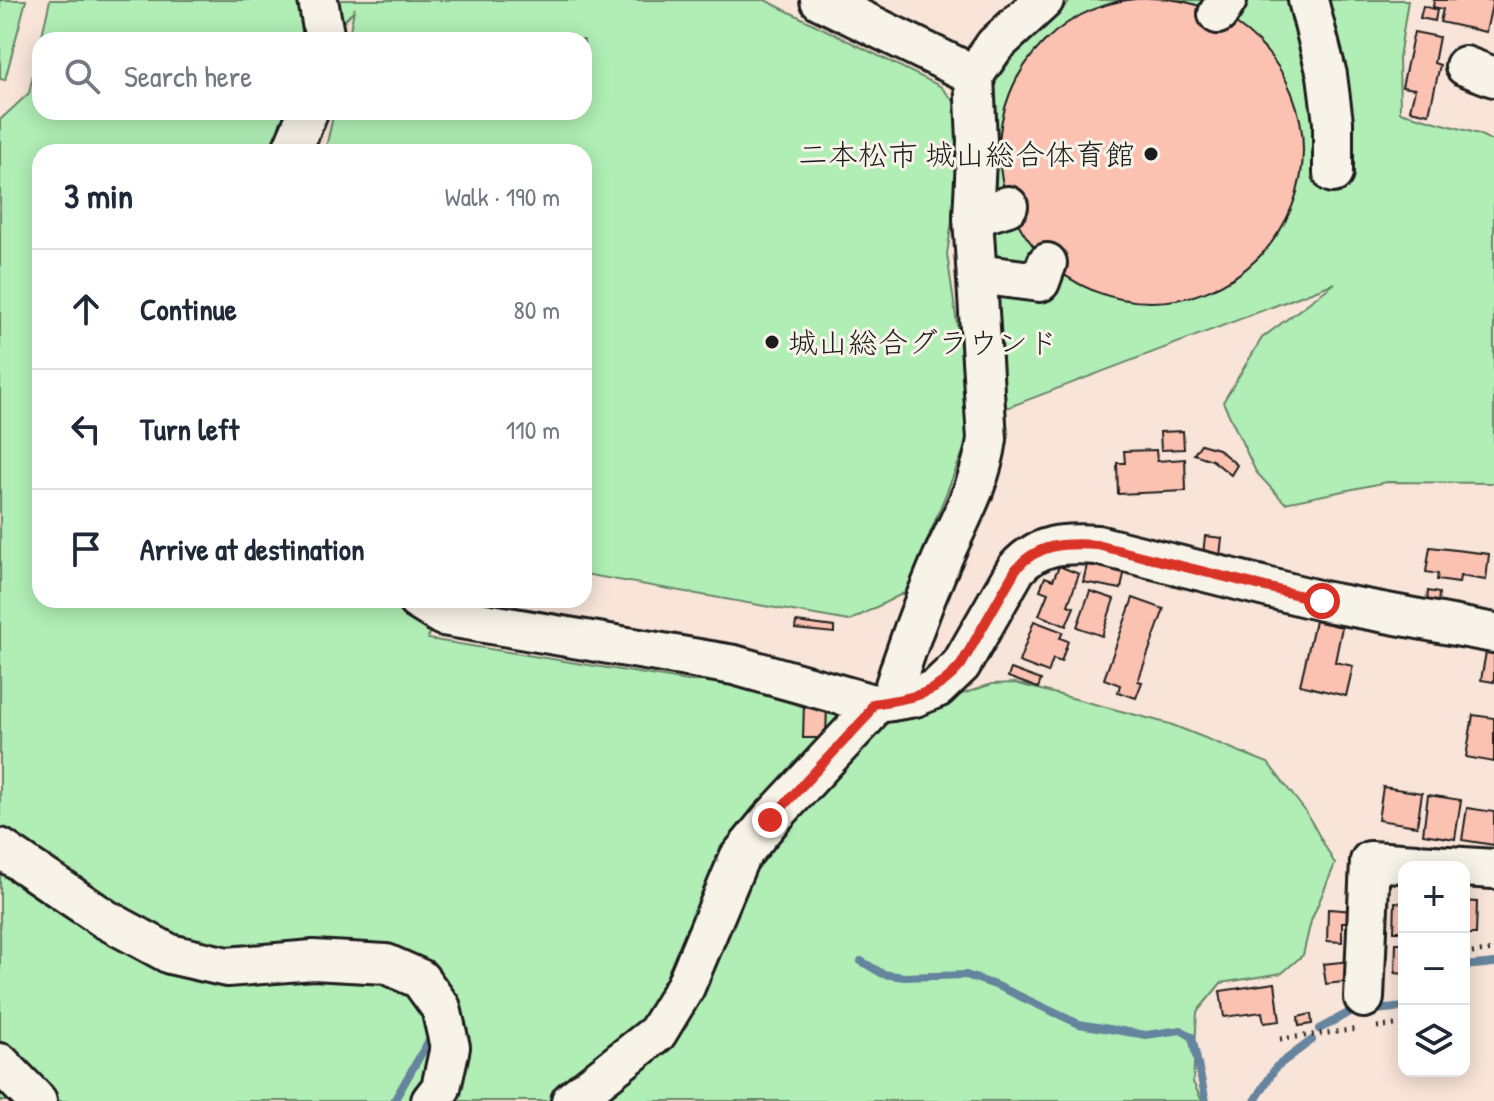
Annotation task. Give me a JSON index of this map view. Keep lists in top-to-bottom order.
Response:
{
  "places": ["二本松市 城山総合体育館", "城山総合グラウンド"],
  "page": {
    "search": "Search here",
    "heading": ["3 min", "Walk · 190 m"],
    "list": [
      ["Continue", "80 m"],
      ["Turn left", "110 m"],
      "Arrive at destination"
    ],
    "map_buttons": ["+", "−"]
  }
}
